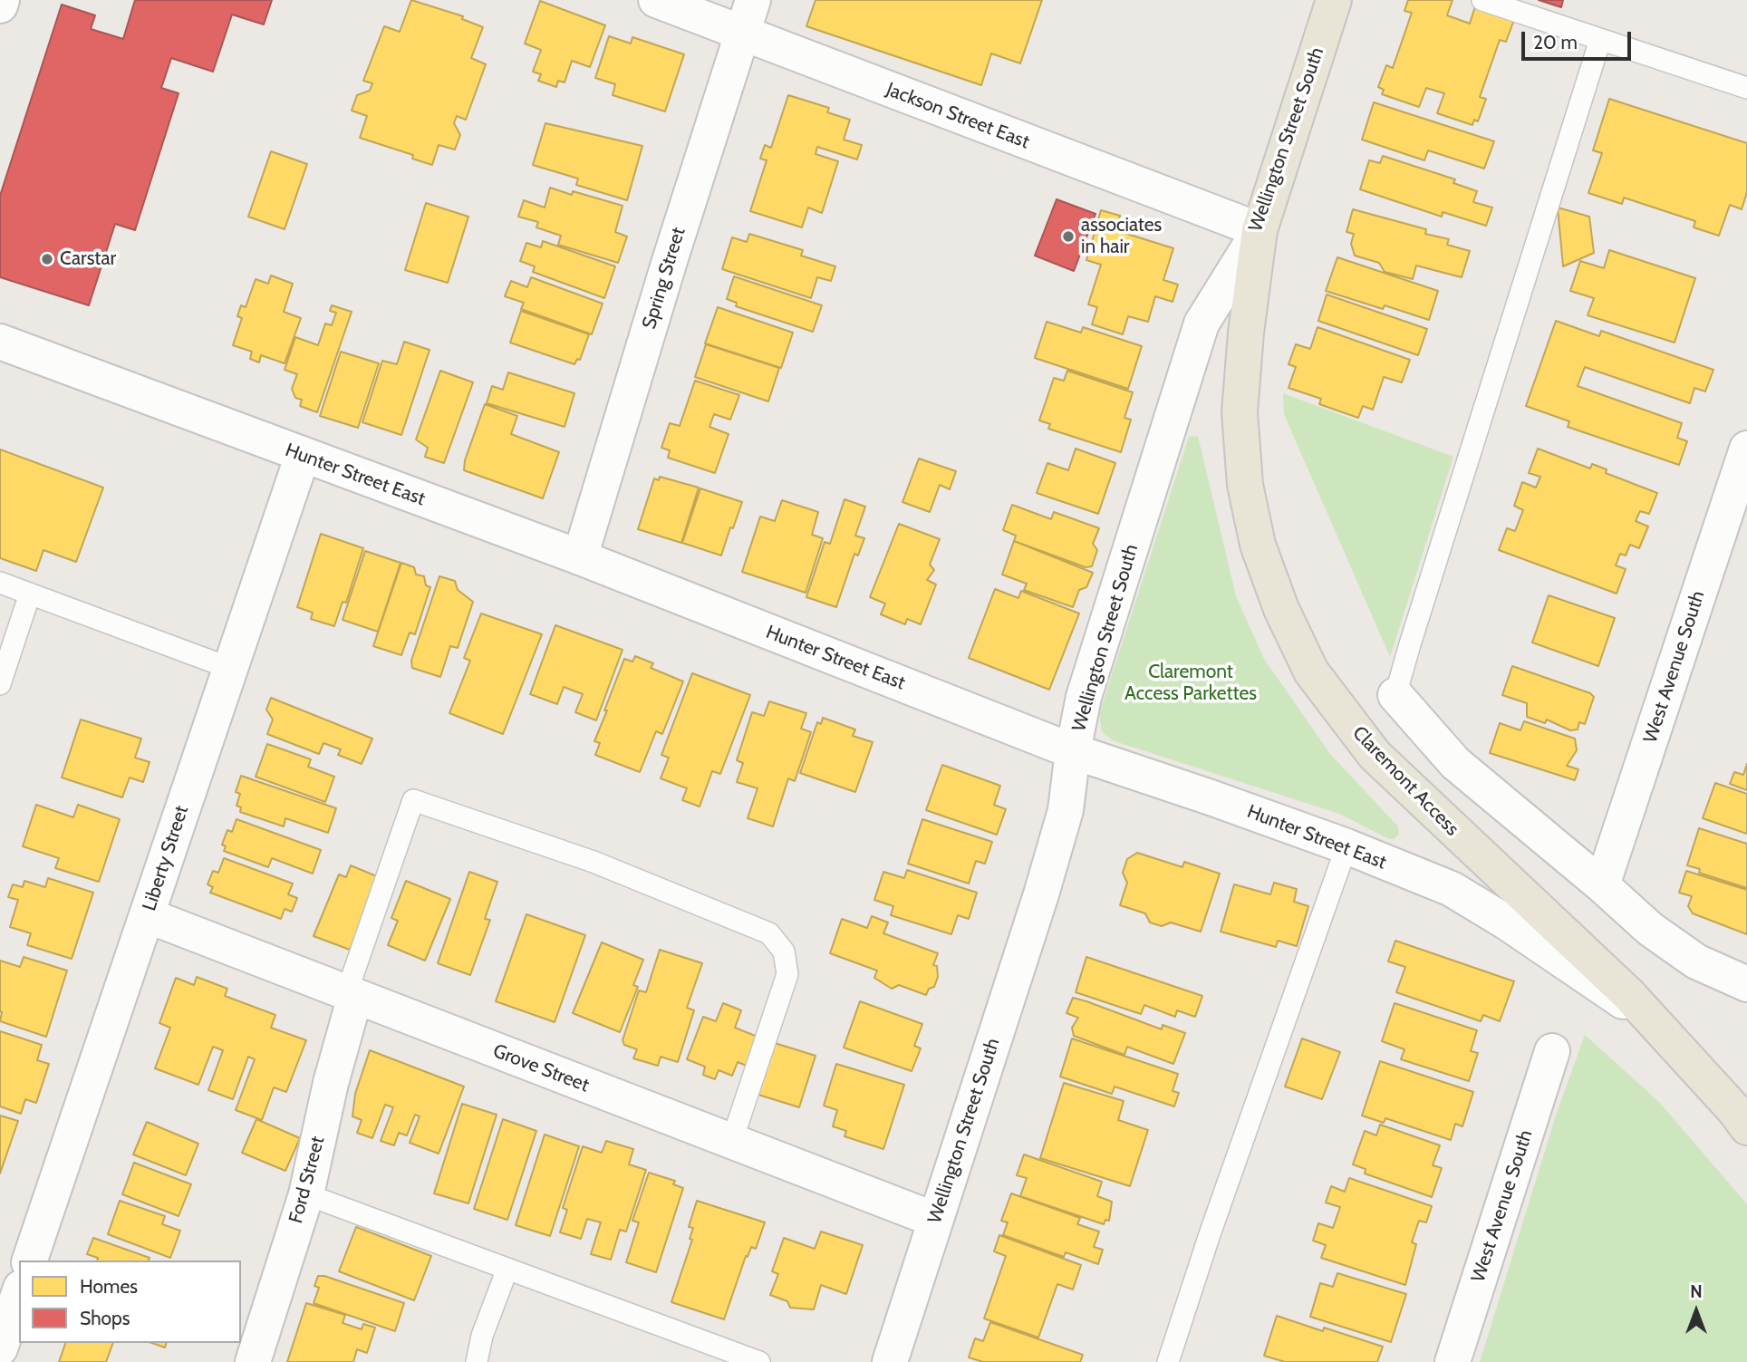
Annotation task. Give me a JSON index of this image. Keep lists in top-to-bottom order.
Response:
{
  "streets": {
    "main road": ["Wellington Street South", "Claremont Access"],
    "street": [
      "Jackson Street East",
      "Spring Street",
      "Hunter Street East",
      "West Avenue South",
      "Liberty Street",
      "Grove Street",
      "Ford Street"
    ]
  },
  "crossings": [
    ["Jackson Street East", "Wellington Street South"],
    ["Jackson Street East", "Spring Street"],
    ["Jackson Street East", "Claremont Access"],
    ["Wellington Street South", "Hunter Street East"],
    ["Wellington Street South", "Claremont Access"],
    ["Wellington Street South", "Grove Street"],
    ["Spring Street", "Hunter Street East"],
    ["Hunter Street East", "Claremont Access"],
    ["Hunter Street East", "Liberty Street"],
    ["Liberty Street", "Grove Street"],
    ["Grove Street", "Ford Street"]
  ],
  "parks": ["Claremont Access Parkettes"],
  "places": ["associates in hair", "Carstar"],
  "legend": ["Homes", "Shops"],
  "scale_bar": "20 m",
  "north": "top"
}
